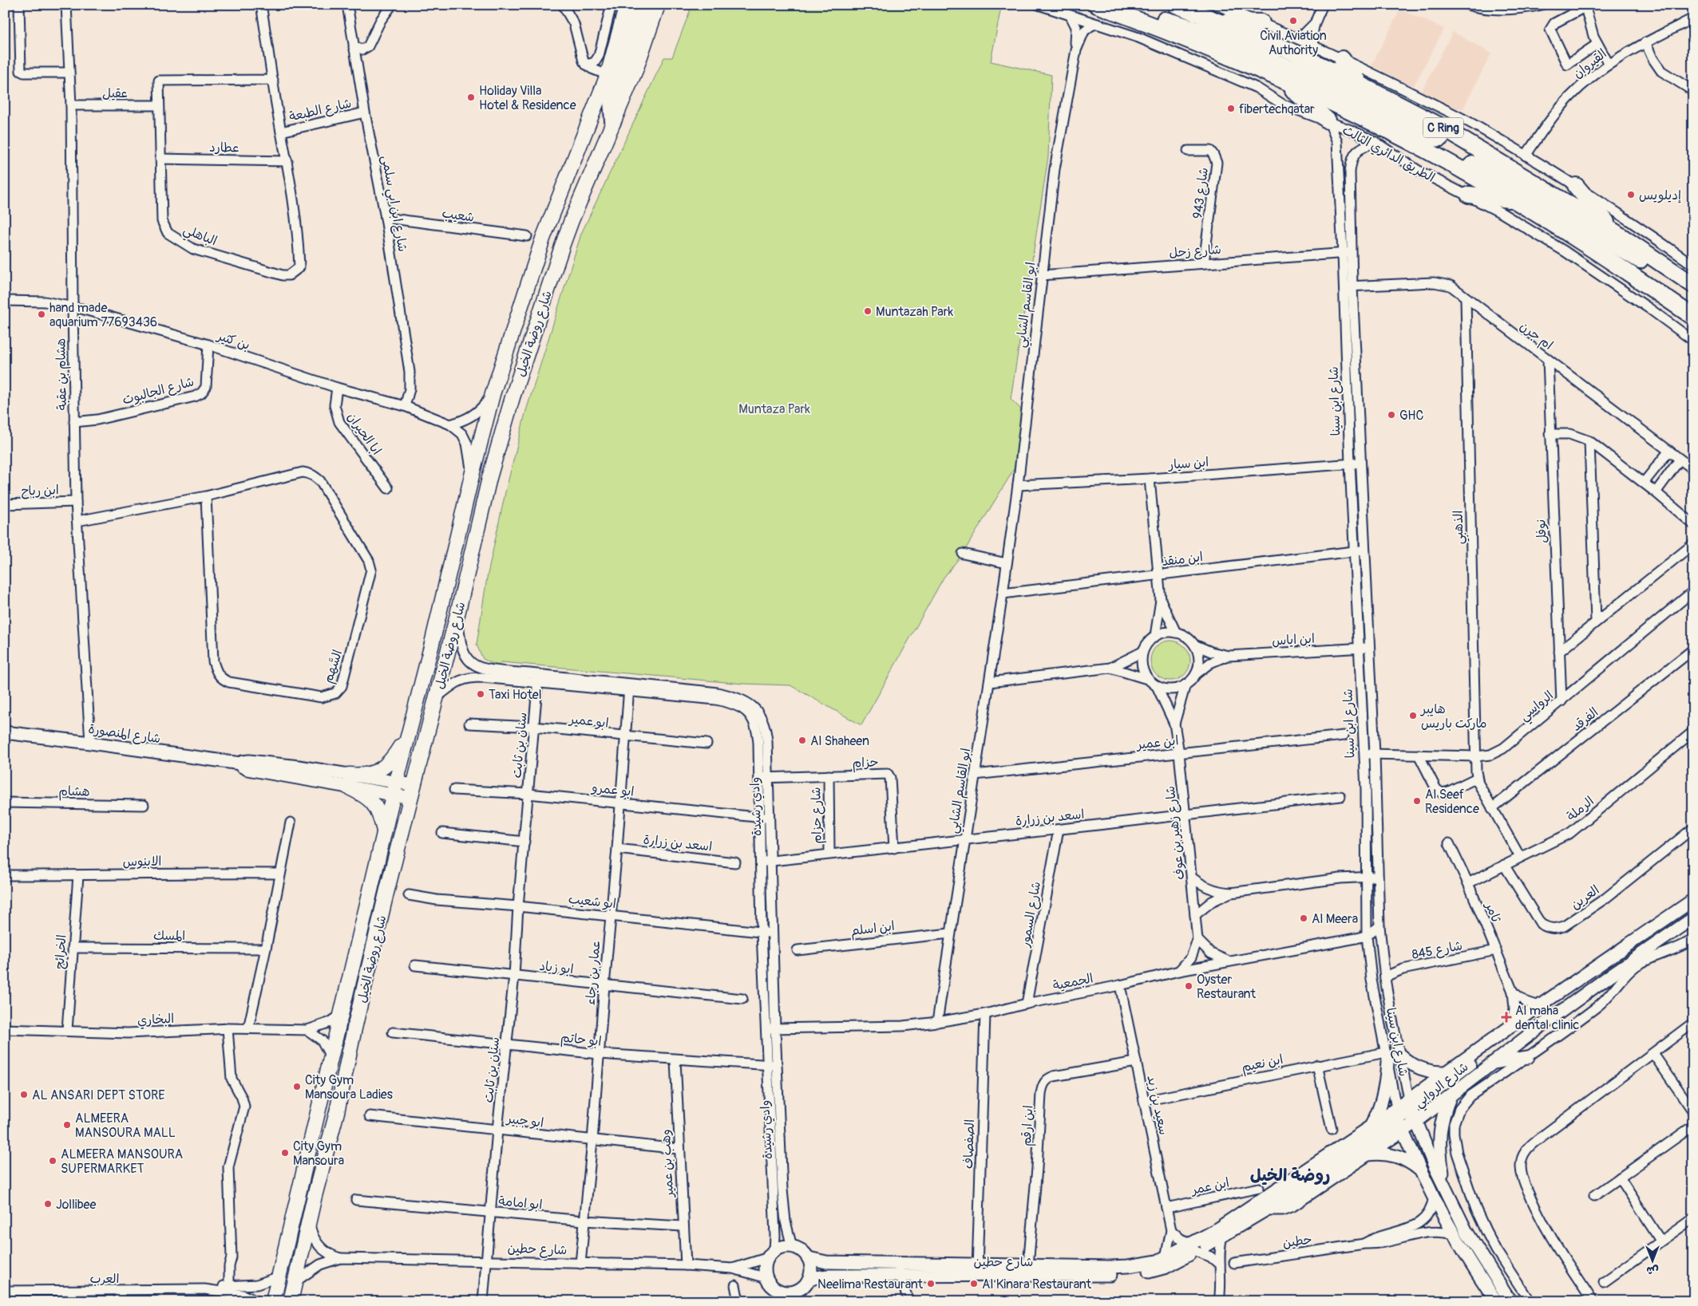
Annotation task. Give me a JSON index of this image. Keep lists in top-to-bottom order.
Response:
{
  "streets": {
    "highway": ["C Ring", "الطريق الدائري الثالث"],
    "main road": ["شارع روضة الخيل"],
    "street": [
      "القيروان",
      "عقيل",
      "شارع الطبعة",
      "عطارد",
      "شارع 943",
      "شارع ابن ابي سلمى",
      "شعيب",
      "الباهلي",
      "شارع زحل",
      "ابو القاسم الشابي",
      "ام جرن",
      "بن كثير",
      "هشام بن عقبة",
      "شارع الجالبوت",
      "شارع ابن سينا",
      "ابا الحيران",
      "ابن سيار",
      "ابن رباح",
      "الذهبي",
      "نوفل",
      "ابن منقذ",
      "ابن اياس",
      "السَّهم",
      "الرواسي",
      "الفرقد",
      "ابو عمير",
      "شارع المنصورة",
      "ابن عمير",
      "سنان بن ثابت",
      "حزام",
      "ابو عمرو",
      "هشام",
      "وادي رشيدة",
      "الرملة",
      "شارع حزام",
      "اسعد بن زرارة",
      "شارع زهير بن عوف",
      "الابنوس",
      "العرين",
      "ابو شعيب",
      "ثامر",
      "شارع السمور",
      "ابن اسلم",
      "المسك",
      "شارع 845",
      "الخرائج",
      "ابو زياد",
      "عمار بن رجاء",
      "الجمعية",
      "البخاري",
      "ابو حاتم",
      "ابن نعيم",
      "شارع الروابي",
      "سعيد بن زيد",
      "ابو جبير",
      "ابن ارقم",
      "الصفصاف",
      "وهب بن عمير",
      "ابن عمر",
      "ابو امامة",
      "حطين",
      "شارع حطين",
      "العرب"
    ]
  },
  "crossings": [
    ["عقيل", "الباهلي"],
    ["عقيل", "هشام بن عقبة"],
    ["شارع الطبعة", "شارع ابن ابي سلمى"],
    ["شارع الطبعة", "الباهلي"],
    ["عطارد", "الباهلي"],
    ["الطريق الدائري الثالث", "شارع ابن سينا"],
    ["شارع 943", "شارع زحل"],
    ["شارع ابن ابي سلمى", "شعيب"],
    ["شارع ابن ابي سلمى", "بن كثير"],
    ["شارع زحل", "ابو القاسم الشابي"],
    ["شارع زحل", "شارع ابن سينا"],
    ["ابو القاسم الشابي", "ابن سيار"],
    ["ابو القاسم الشابي", "ابن منقذ"],
    ["ابو القاسم الشابي", "ابن عمير"],
    ["ابو القاسم الشابي", "اسعد بن زرارة"],
    ["ابو القاسم الشابي", "ابن اسلم"],
    ["ابو القاسم الشابي", "الجمعية"],
    ["شارع روضة الخيل", "بن كثير"],
    ["شارع روضة الخيل", "شارع المنصورة"],
    ["شارع روضة الخيل", "وادي رشيدة"],
    ["شارع روضة الخيل", "البخاري"],
    ["شارع روضة الخيل", "شارع حطين"],
    ["شارع روضة الخيل", "العرب"],
    ["ام جرن", "شارع ابن سينا"],
    ["ام جرن", "الذهبي"],
    ["ام جرن", "نوفل"],
    ["بن كثير", "هشام بن عقبة"],
    ["بن كثير", "شارع الجالبوت"],
    ["بن كثير", "ابا الحيران"],
    ["هشام بن عقبة", "شارع الجالبوت"],
    ["هشام بن عقبة", "ابن رباح"],
    ["هشام بن عقبة", "السَّهم"],
    ["هشام بن عقبة", "شارع المنصورة"],
    ["شارع ابن سينا", "ابن سيار"],
    ["شارع ابن سينا", "ابن منقذ"],
    ["شارع ابن سينا", "ابن اياس"],
    ["شارع ابن سينا", "الرواسي"],
    ["شارع ابن سينا", "ثامر"],
    ["شارع ابن سينا", "شارع 845"],
    ["شارع ابن سينا", "الجمعية"],
    ["شارع ابن سينا", "ابن نعيم"],
    ["شارع ابن سينا", "شارع الروابي"],
    ["شارع ابن سينا", "حطين"],
    ["الذهبي", "الرواسي"],
    ["نوفل", "الرواسي"],
    ["ابن اياس", "شارع زهير بن عوف"],
    ["ابو عمير", "سنان بن ثابت"],
    ["ابو عمير", "عمار بن رجاء"],
    ["ابن عمير", "شارع زهير بن عوف"],
    ["سنان بن ثابت", "ابو عمرو"],
    ["سنان بن ثابت", "وادي رشيدة"],
    ["سنان بن ثابت", "ابو شعيب"],
    ["سنان بن ثابت", "ابو زياد"],
    ["سنان بن ثابت", "ابو حاتم"],
    ["سنان بن ثابت", "ابو جبير"],
    ["سنان بن ثابت", "ابو امامة"],
    ["سنان بن ثابت", "شارع حطين"],
    ["حزام", "وادي رشيدة"],
    ["حزام", "شارع حزام"],
    ["حزام", "اسعد بن زرارة"],
    ["ابو عمرو", "وادي رشيدة"],
    ["ابو عمرو", "عمار بن رجاء"],
    ["وادي رشيدة", "اسعد بن زرارة"],
    ["وادي رشيدة", "ابو شعيب"],
    ["وادي رشيدة", "عمار بن رجاء"],
    ["وادي رشيدة", "الجمعية"],
    ["وادي رشيدة", "ابو حاتم"],
    ["وادي رشيدة", "شارع حطين"],
    ["الرملة", "العرين"],
    ["الرملة", "ثامر"],
    ["شارع حزام", "اسعد بن زرارة"],
    ["اسعد بن زرارة", "شارع زهير بن عوف"],
    ["اسعد بن زرارة", "شارع السمور"],
    ["اسعد بن زرارة", "عمار بن رجاء"],
    ["شارع زهير بن عوف", "الجمعية"],
    ["الابنوس", "الخرائج"],
    ["ابو شعيب", "عمار بن رجاء"],
    ["ثامر", "شارع 845"],
    ["ثامر", "شارع الروابي"],
    ["شارع السمور", "الجمعية"],
    ["المسك", "الخرائج"],
    ["شارع 845", "شارع الروابي"],
    ["الخرائج", "البخاري"],
    ["ابو زياد", "عمار بن رجاء"],
    ["عمار بن رجاء", "ابو حاتم"],
    ["عمار بن رجاء", "ابو جبير"],
    ["عمار بن رجاء", "ابو امامة"],
    ["عمار بن رجاء", "شارع حطين"],
    ["الجمعية", "سعيد بن زيد"],
    ["الجمعية", "الصفصاف"],
    ["ابو حاتم", "وهب بن عمير"],
    ["ابن نعيم", "سعيد بن زيد"],
    ["شارع الروابي", "سعيد بن زيد"],
    ["شارع الروابي", "شارع حطين"],
    ["سعيد بن زيد", "ابن ارقم"],
    ["سعيد بن زيد", "ابن عمر"],
    ["سعيد بن زيد", "شارع حطين"],
    ["ابو جبير", "وهب بن عمير"],
    ["ابن ارقم", "شارع حطين"],
    ["الصفصاف", "شارع حطين"],
    ["وهب بن عمير", "ابو امامة"],
    ["وهب بن عمير", "شارع حطين"]
  ],
  "districts": ["روضة الخيل"],
  "parks": ["Muntaza Park"],
  "places": {
    "other": [
      "Civil Aviation Authority",
      "Holiday Villa Hotel & Residence",
      "fibertechqatar",
      "إديلويس",
      "Muntazah Park",
      "hand made aquarium 77693436",
      "GHC",
      "Taxi Hotel",
      "هايبر ماركت باريس",
      "Al Shaheen",
      "Al Seef Residence",
      "Al Meera",
      "Oyster Restaurant",
      "City Gym Mansoura Ladies",
      "AL ANSARI DEPT STORE",
      "ALMEERA MANSOURA MALL",
      "City Gym Mansoura",
      "ALMEERA MANSOURA SUPERMARKET",
      "Jollibee",
      "Neelima Restaurant",
      "Al Kinara Restaurant"
    ],
    "health": ["Al maha dental clinic"]
  },
  "north": "bottom"
}
